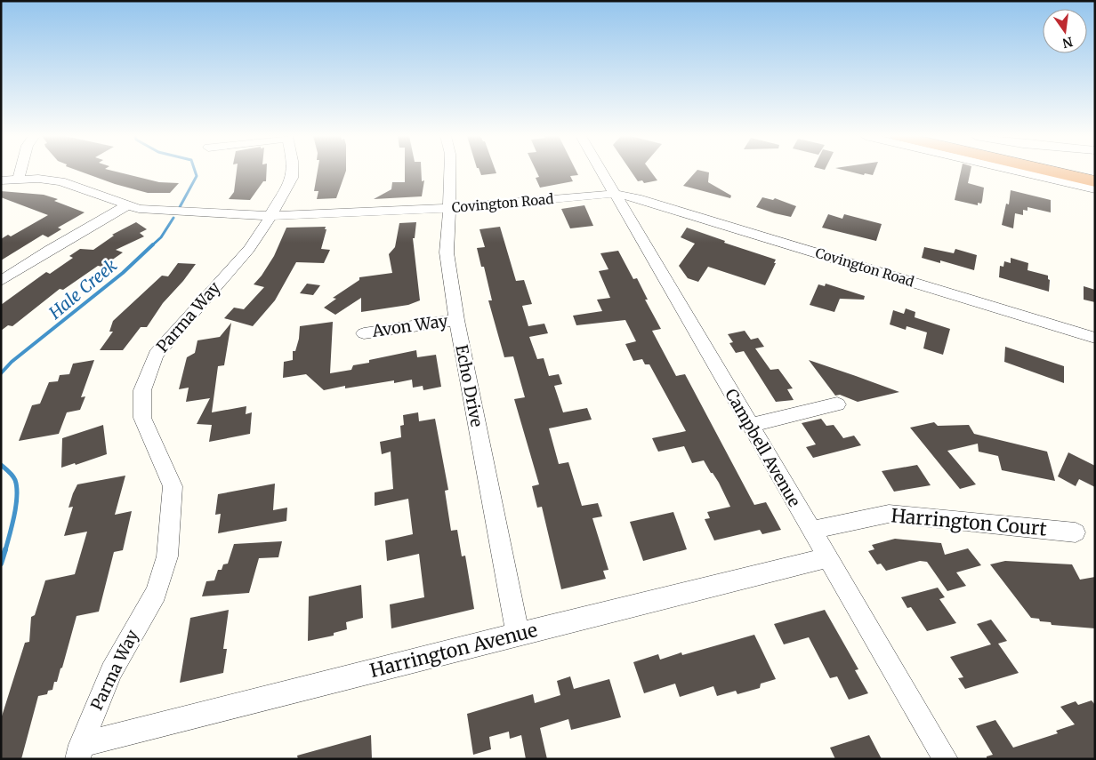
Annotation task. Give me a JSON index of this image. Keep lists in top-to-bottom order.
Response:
{
  "streets": {
    "street": [
      "Covington Road",
      "Parma Way",
      "Avon Way",
      "Echo Drive",
      "Campbell Avenue",
      "Harrington Court",
      "Harrington Avenue"
    ]
  },
  "crossings": [
    ["Covington Road", "Parma Way"],
    ["Covington Road", "Echo Drive"],
    ["Covington Road", "Campbell Avenue"],
    ["Parma Way", "Harrington Avenue"],
    ["Avon Way", "Echo Drive"],
    ["Echo Drive", "Harrington Avenue"],
    ["Campbell Avenue", "Harrington Court"],
    ["Campbell Avenue", "Harrington Avenue"]
  ],
  "water": ["Hale Creek"],
  "north": "bottom"
}
